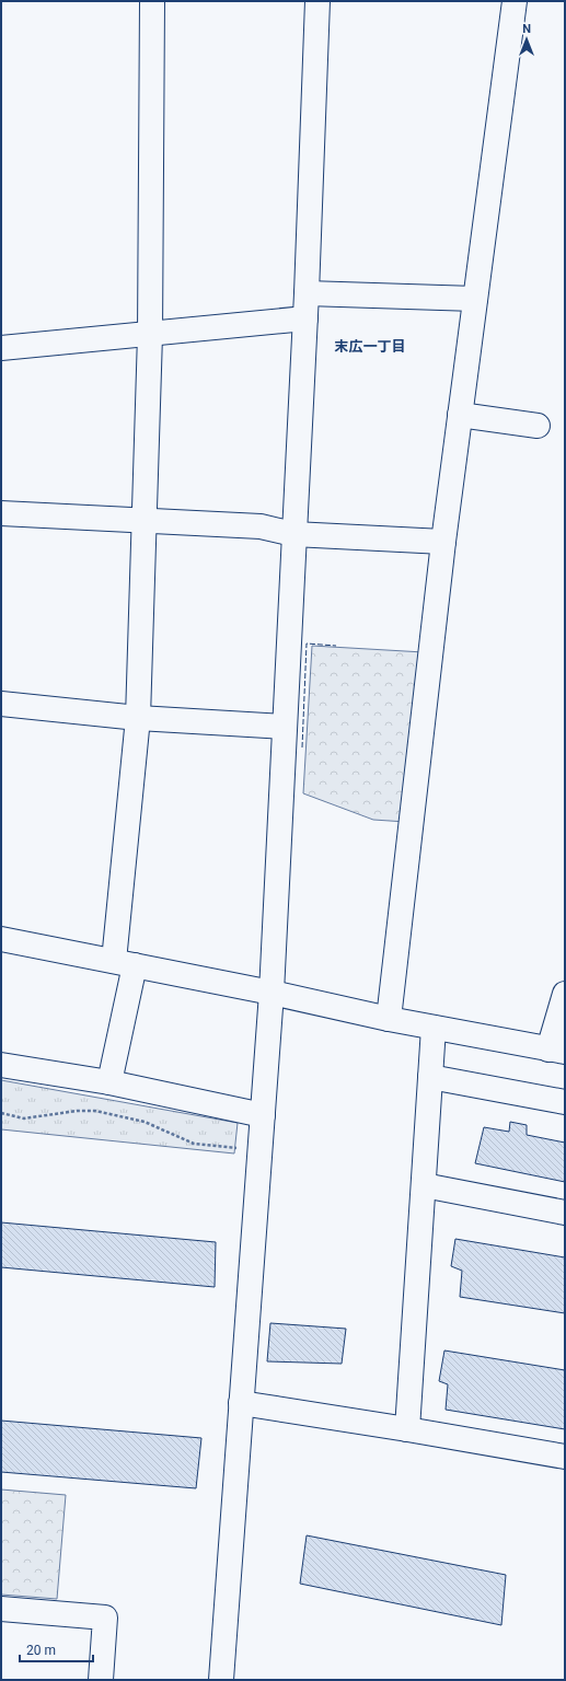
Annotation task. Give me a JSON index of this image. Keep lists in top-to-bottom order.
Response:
{
  "districts": ["末広一丁目"],
  "scale_bar": "20 m",
  "north": "top"
}
